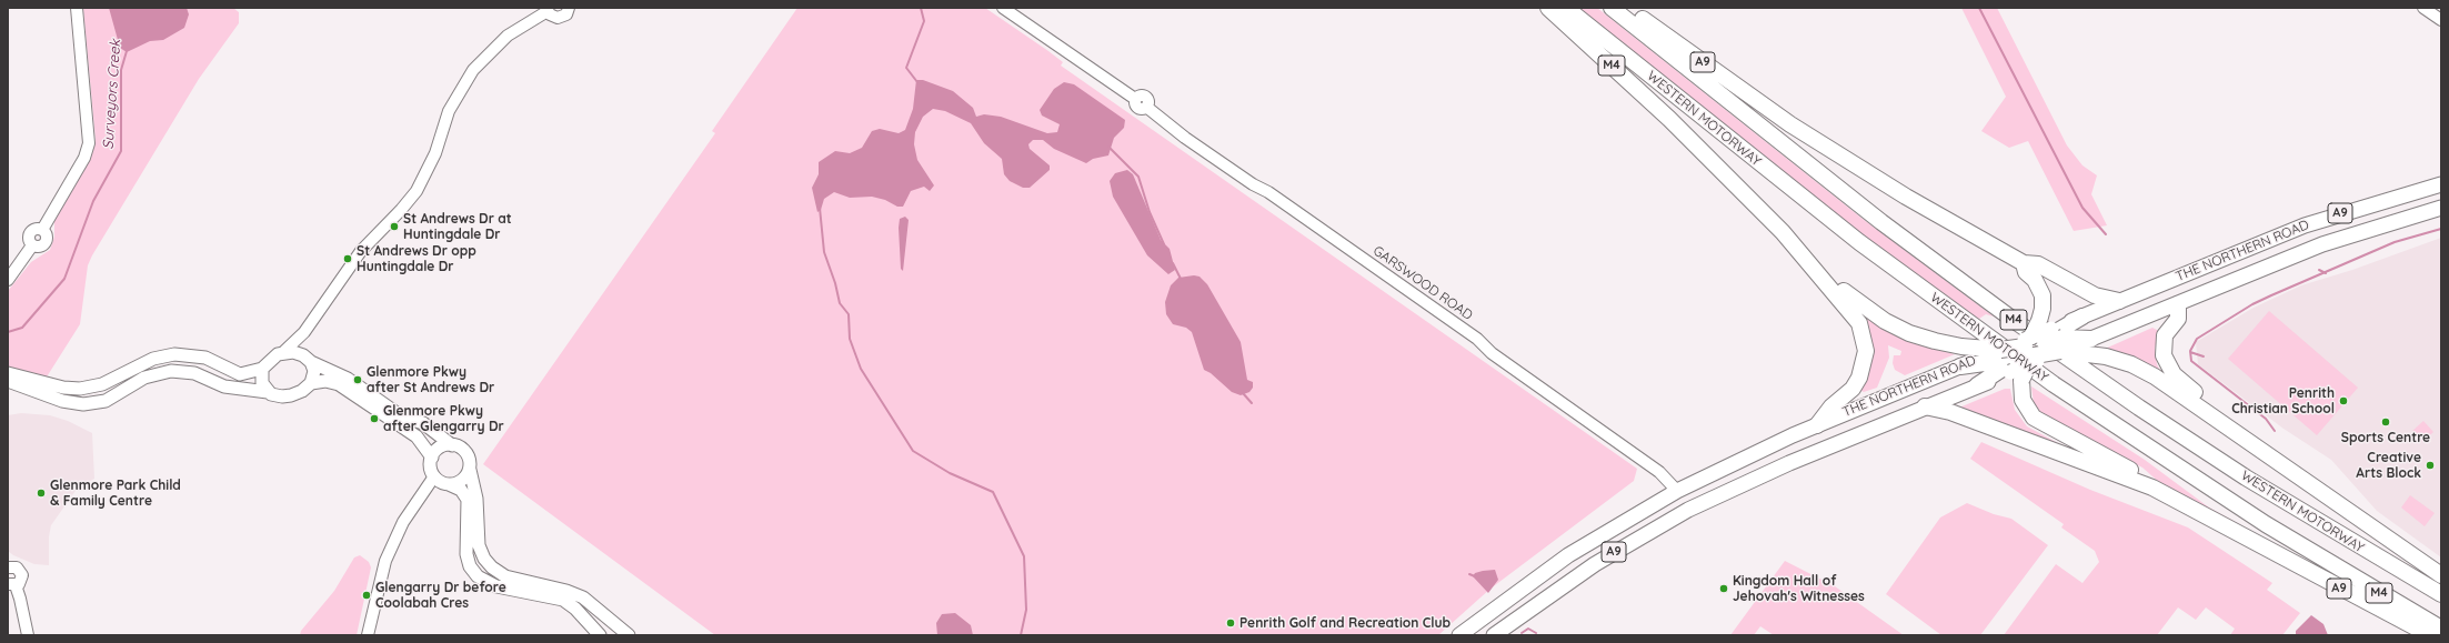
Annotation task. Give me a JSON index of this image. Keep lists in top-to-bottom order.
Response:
{
  "streets": {
    "highway": [
      "A9",
      "M4",
      "WESTERN MOTORWAY",
      "THE NORTHERN ROAD"
    ],
    "street": ["GARSWOOD ROAD"]
  },
  "crossings": [
    ["A9", "THE NORTHERN ROAD"],
    ["M4", "THE NORTHERN ROAD"],
    ["THE NORTHERN ROAD", "GARSWOOD ROAD"]
  ],
  "water": ["Surveyors Creek"],
  "places": [
    "St Andrews Dr at Huntingdale Dr",
    "St Andrews Dr opp Huntingdale Dr",
    "Glenmore Pkwy after St Andrews Dr",
    "Penrith Christian School",
    "Glenmore Pkwy after Glengarry Dr",
    "Sports Centre",
    "Creative Arts Block",
    "Glenmore Park Child & Family Centre",
    "Kingdom Hall of Jehovah's Witnesses",
    "Glengarry Dr before Coolabah Cres",
    "Penrith Golf and Recreation Club"
  ]
}
